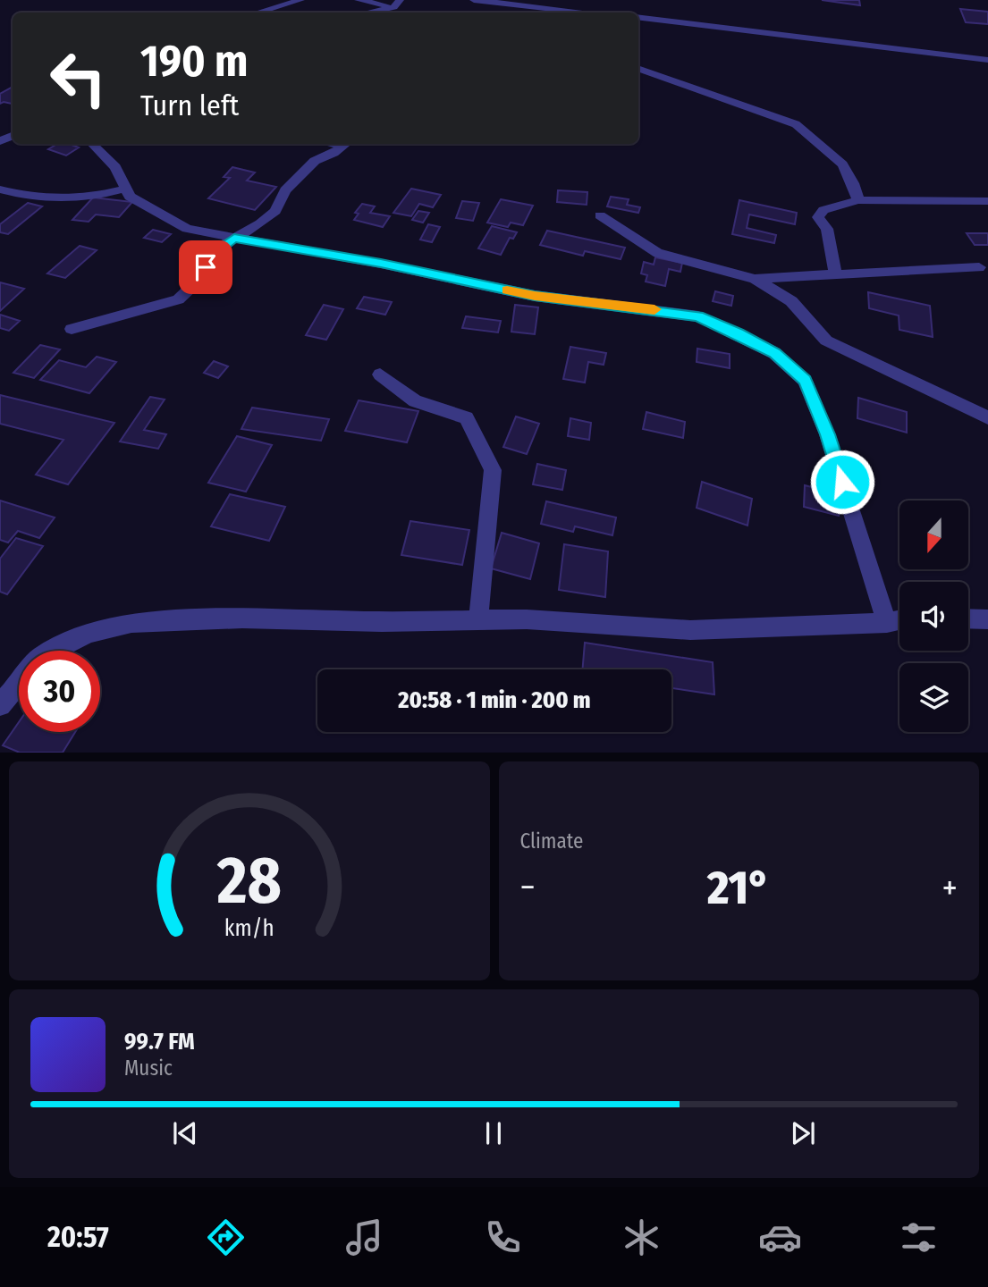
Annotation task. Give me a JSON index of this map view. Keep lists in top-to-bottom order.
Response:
{
  "north": "bottom",
  "page": {
    "turn": ["190 m", "Turn left"],
    "limit": "30",
    "trip": "20:58 · 1 min · 200 m",
    "tile": "Climate",
    "heat": ["−", "21°", "+"],
    "song": ["99.7 FM", "Music"],
    "tabs": "20:57",
    "gauge": ["28", "km/h"]
  }
}
